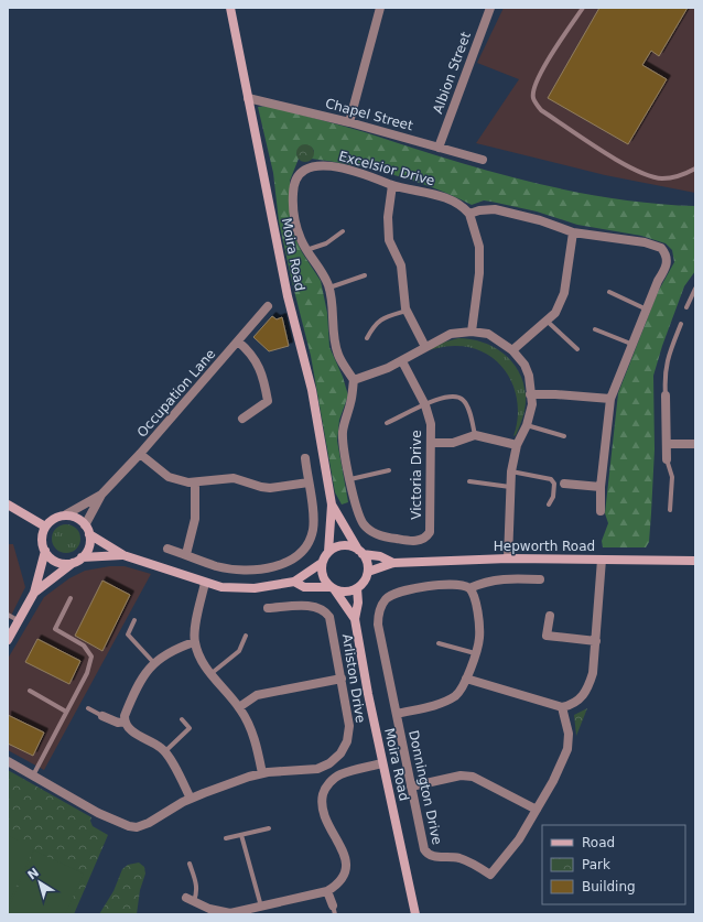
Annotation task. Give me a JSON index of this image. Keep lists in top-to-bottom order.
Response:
{
  "streets": {
    "street": [
      "Albion Street",
      "Chapel Street",
      "Excelsior Drive",
      "Moira Road",
      "Occupation Lane",
      "Victoria Drive",
      "Hepworth Road",
      "Arliston Drive",
      "Donnington Drive"
    ]
  },
  "crossings": [
    ["Albion Street", "Chapel Street"],
    ["Chapel Street", "Moira Road"],
    ["Excelsior Drive", "Victoria Drive"],
    ["Moira Road", "Hepworth Road"]
  ],
  "legend": ["Road", "Park", "Building"],
  "north": "top left"
}
